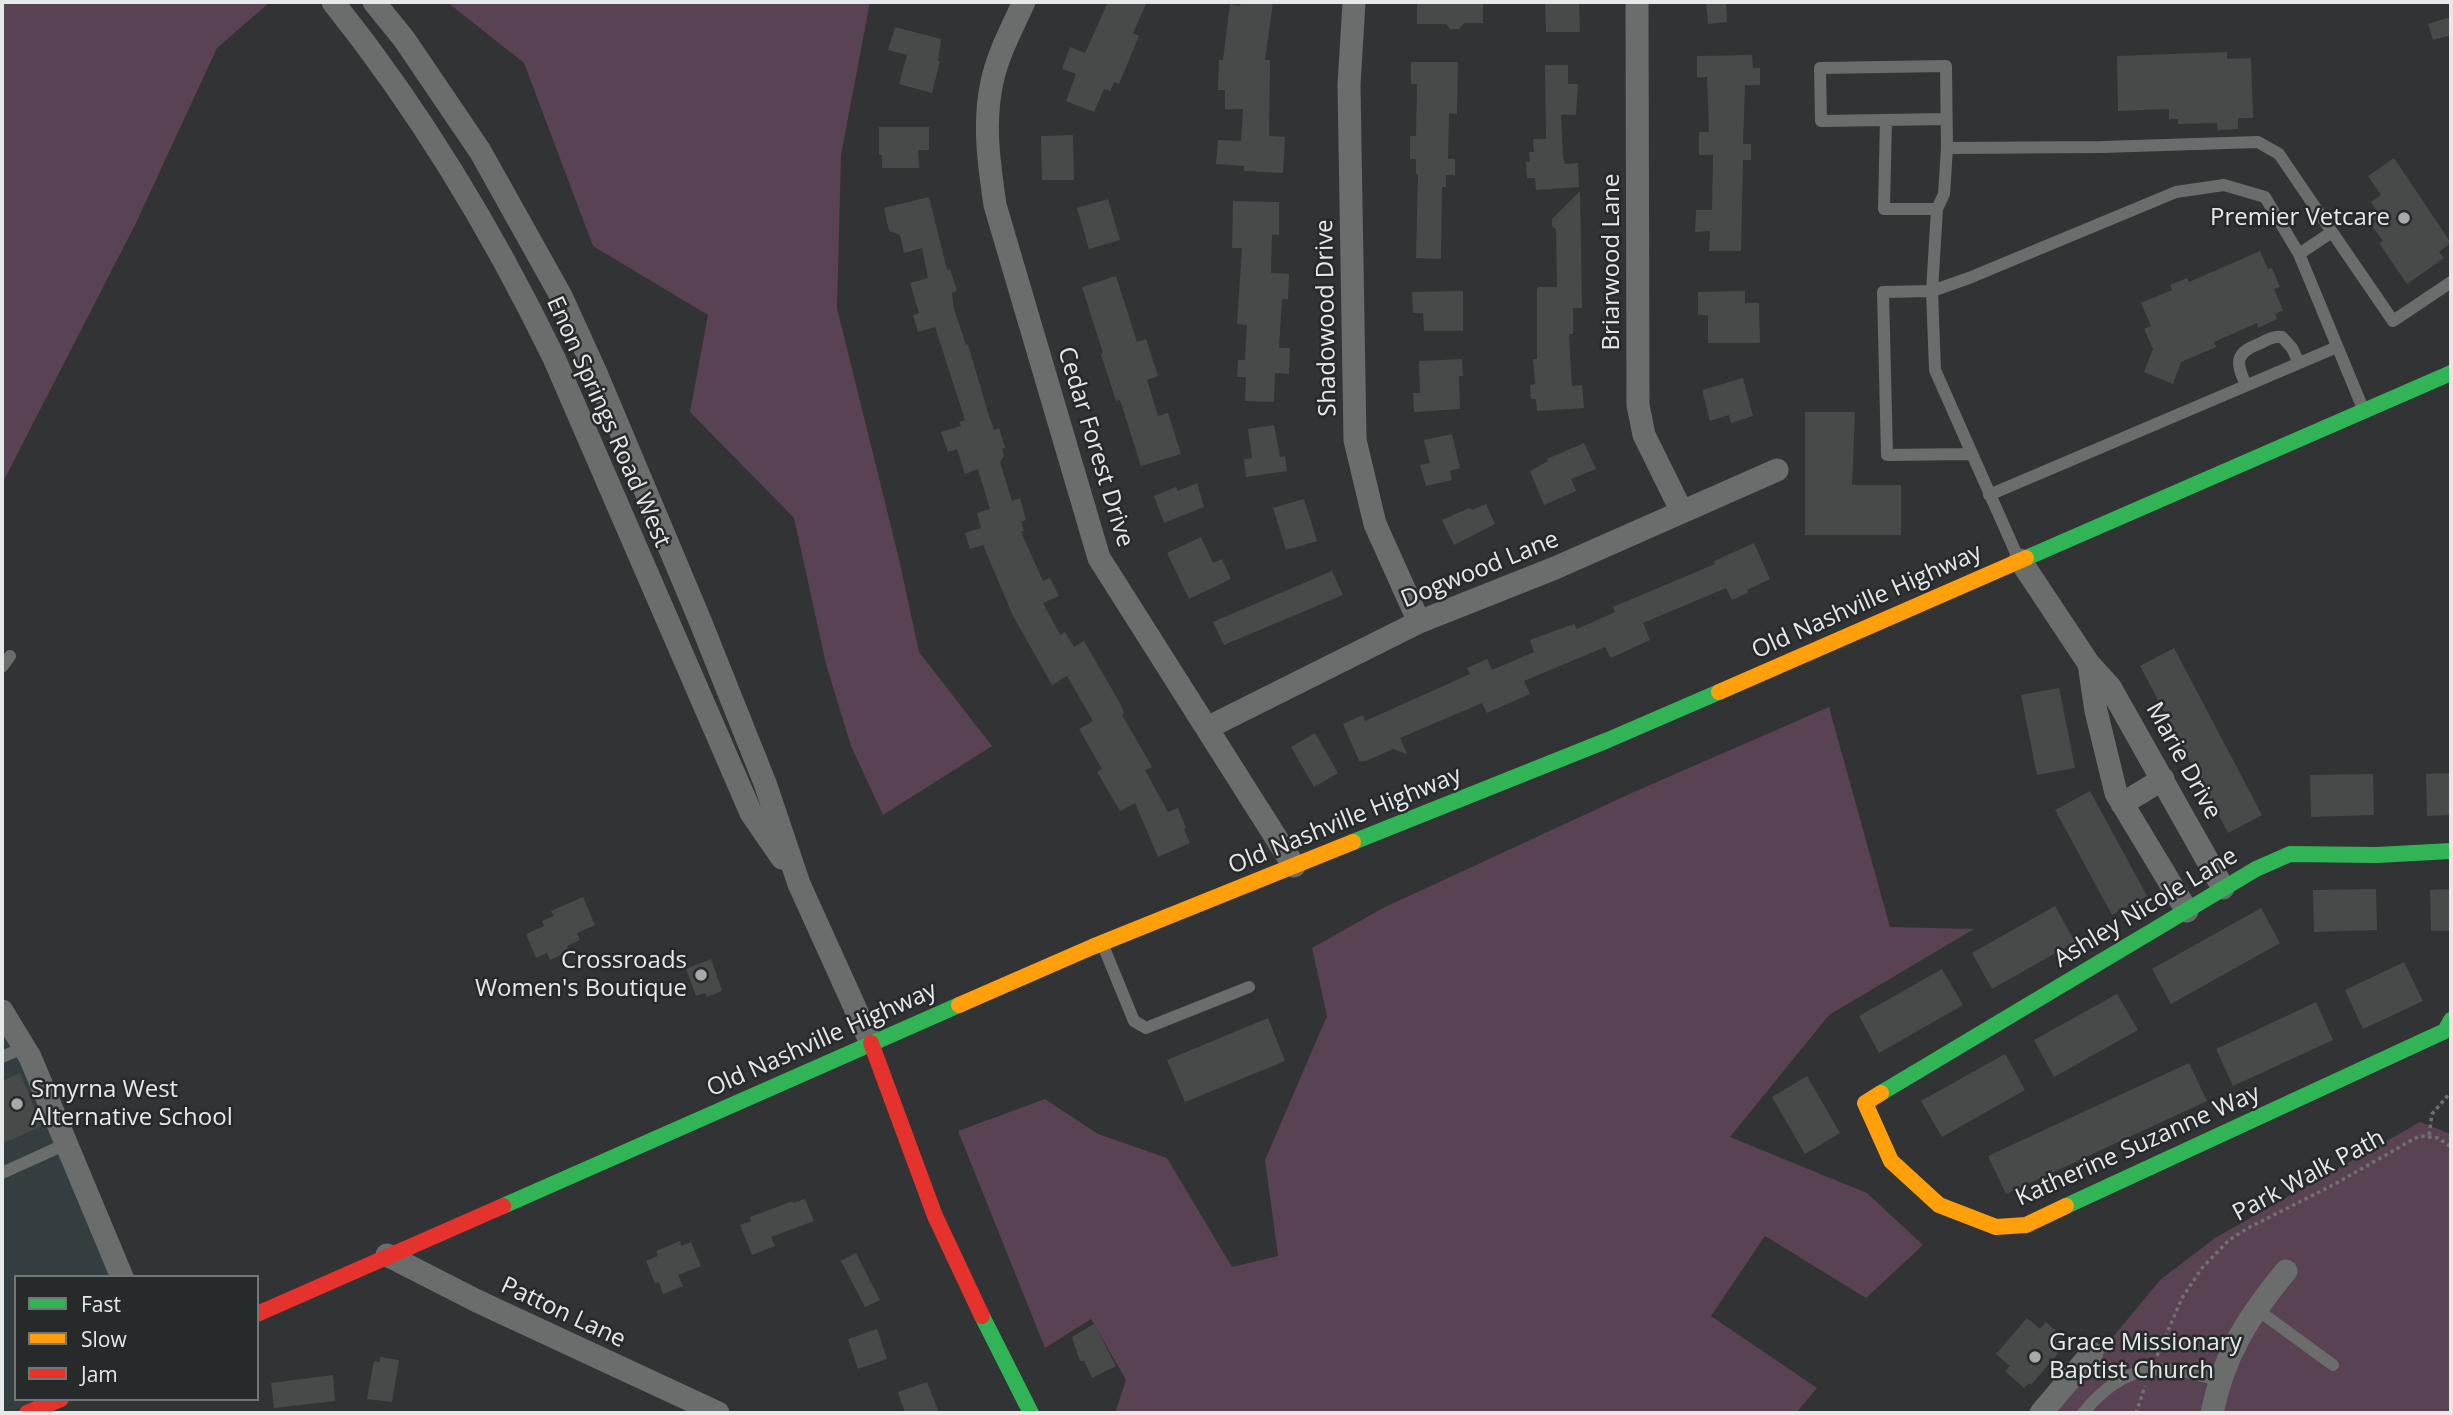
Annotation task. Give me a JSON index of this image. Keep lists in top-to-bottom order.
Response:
{
  "streets": {
    "main road": [
      "Enon Springs Road West",
      "Old Nashville Highway",
      "Ashley Nicole Lane",
      "Katherine Suzanne Way"
    ],
    "street": [
      "Briarwood Lane",
      "Shadowood Drive",
      "Cedar Forest Drive",
      "Dogwood Lane",
      "Marie Drive",
      "Patton Lane"
    ],
    "path": ["Park Walk Path"]
  },
  "crossings": [
    ["Briarwood Lane", "Dogwood Lane"],
    ["Shadowood Drive", "Dogwood Lane"],
    ["Enon Springs Road West", "Old Nashville Highway"],
    ["Cedar Forest Drive", "Dogwood Lane"],
    ["Cedar Forest Drive", "Old Nashville Highway"],
    ["Old Nashville Highway", "Marie Drive"],
    ["Old Nashville Highway", "Patton Lane"],
    ["Marie Drive", "Ashley Nicole Lane"],
    ["Ashley Nicole Lane", "Katherine Suzanne Way"]
  ],
  "places": [
    "Premier Vetcare",
    "Crossroads Women's Boutique",
    "Smyrna West Alternative School",
    "Grace Missionary Baptist Church"
  ],
  "legend": ["Fast", "Slow", "Jam"]
}
